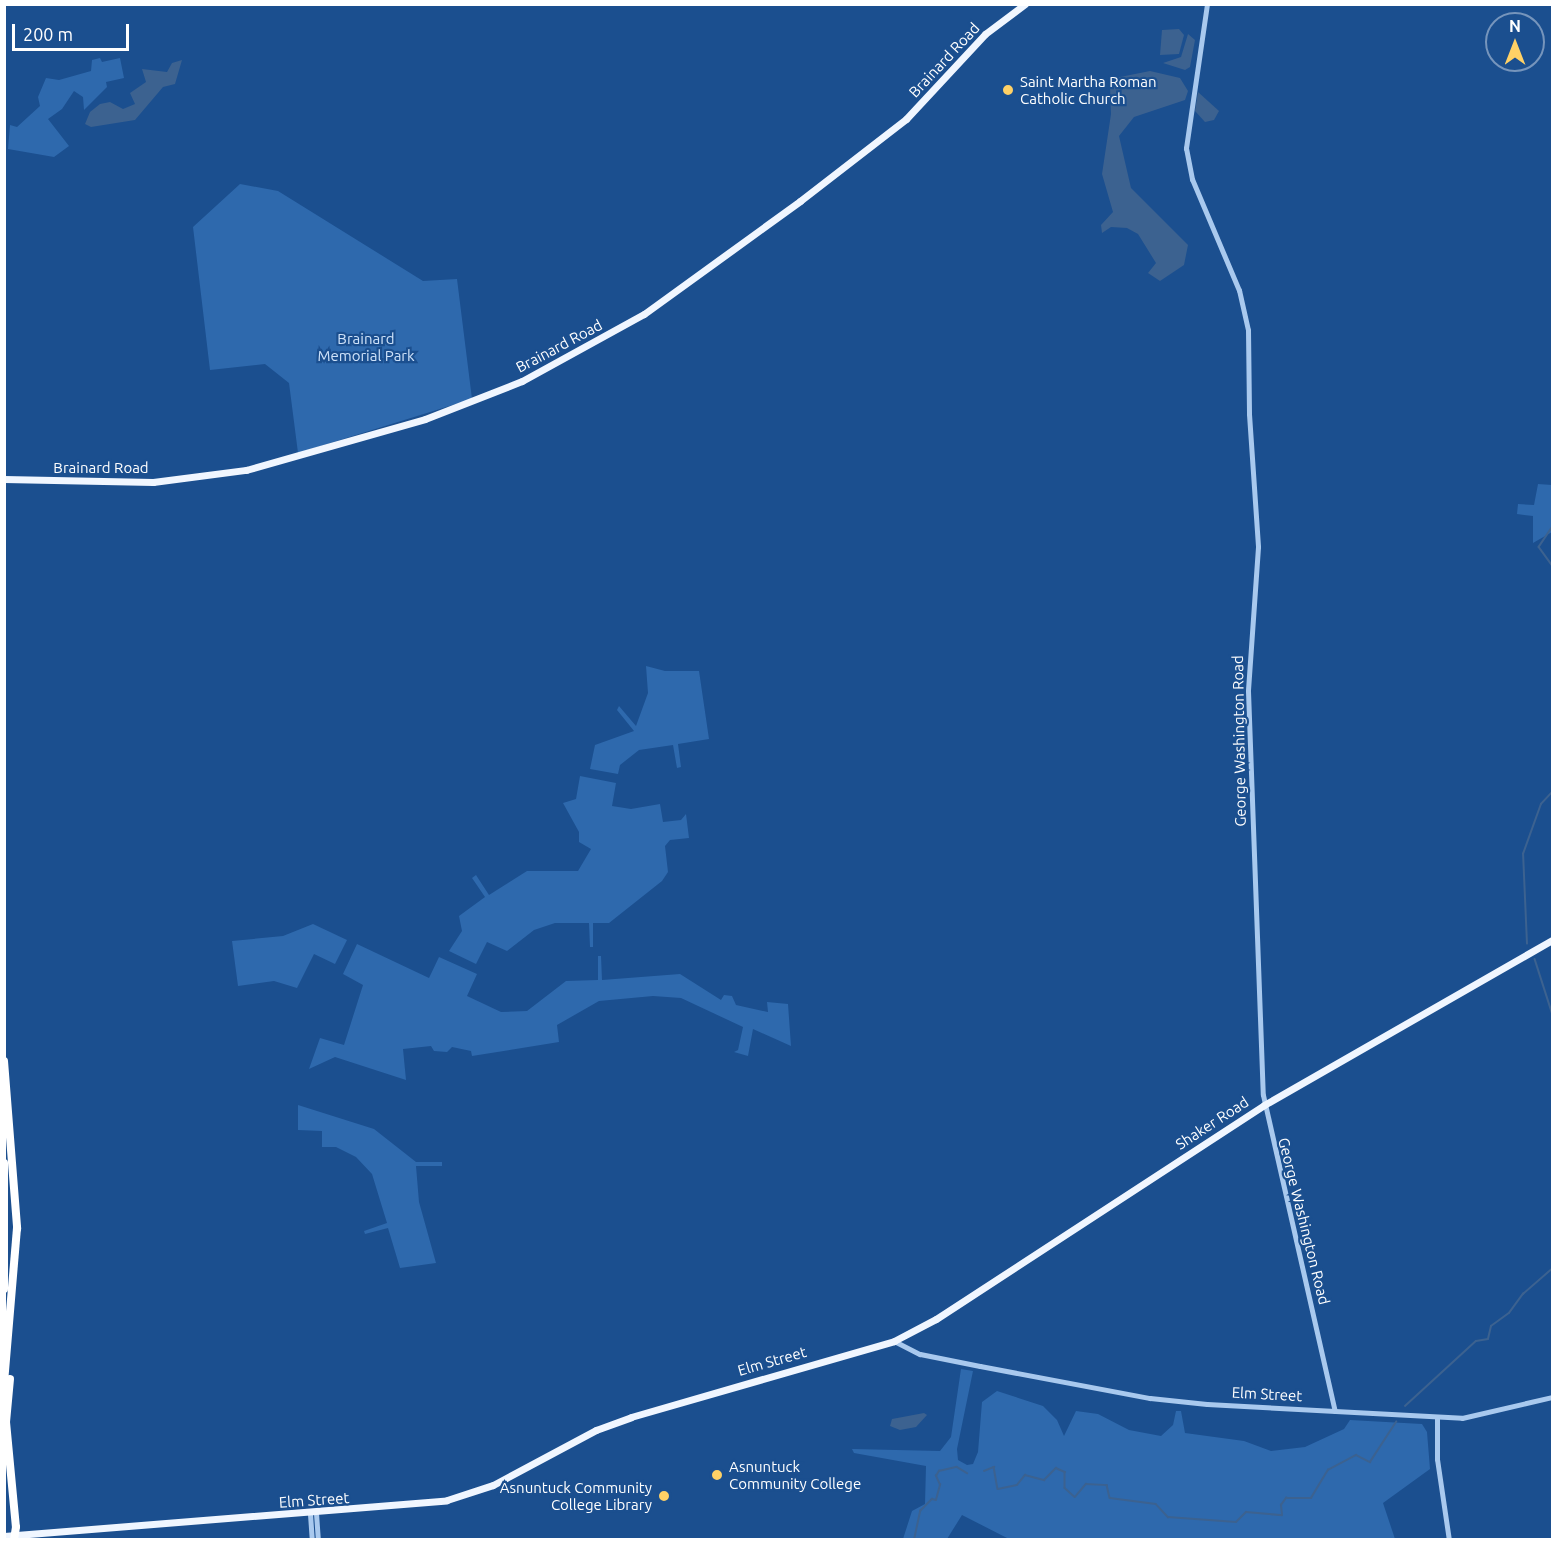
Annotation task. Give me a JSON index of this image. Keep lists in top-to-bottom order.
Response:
{
  "streets": {
    "main road": ["Brainard Road", "Shaker Road", "Elm Street"],
    "street": ["George Washington Road"]
  },
  "crossings": [
    ["George Washington Road", "Shaker Road"],
    ["George Washington Road", "Elm Street"],
    ["Shaker Road", "Elm Street"]
  ],
  "parks": ["Brainard Memorial Park"],
  "places": ["Saint Martha Roman Catholic Church", "Asnuntuck Community College", "Asnuntuck Community College Library"],
  "scale_bar": "200 m",
  "north": "top"
}
